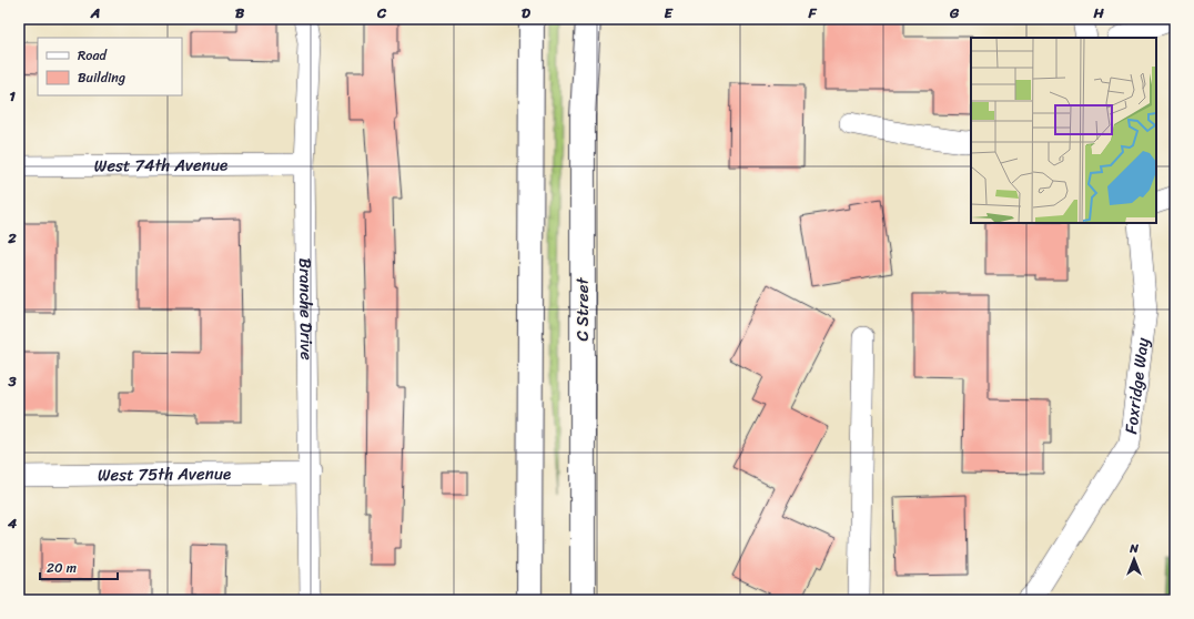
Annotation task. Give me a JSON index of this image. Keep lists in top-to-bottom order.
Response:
{
  "streets": {
    "main road": ["C Street"],
    "street": [
      "West 74th Avenue",
      "Branche Drive",
      "Foxridge Way",
      "West 75th Avenue"
    ]
  },
  "crossings": [
    ["West 74th Avenue", "Branche Drive"],
    ["Branche Drive", "West 75th Avenue"]
  ],
  "legend": ["Road", "Building"],
  "scale_bar": "20 m",
  "north": "top",
  "grid": {
    "columns": [
      "A",
      "B",
      "C",
      "D",
      "E",
      "F",
      "G",
      "H"
    ],
    "rows": [
      "1",
      "2",
      "3",
      "4"
    ]
  }
}
